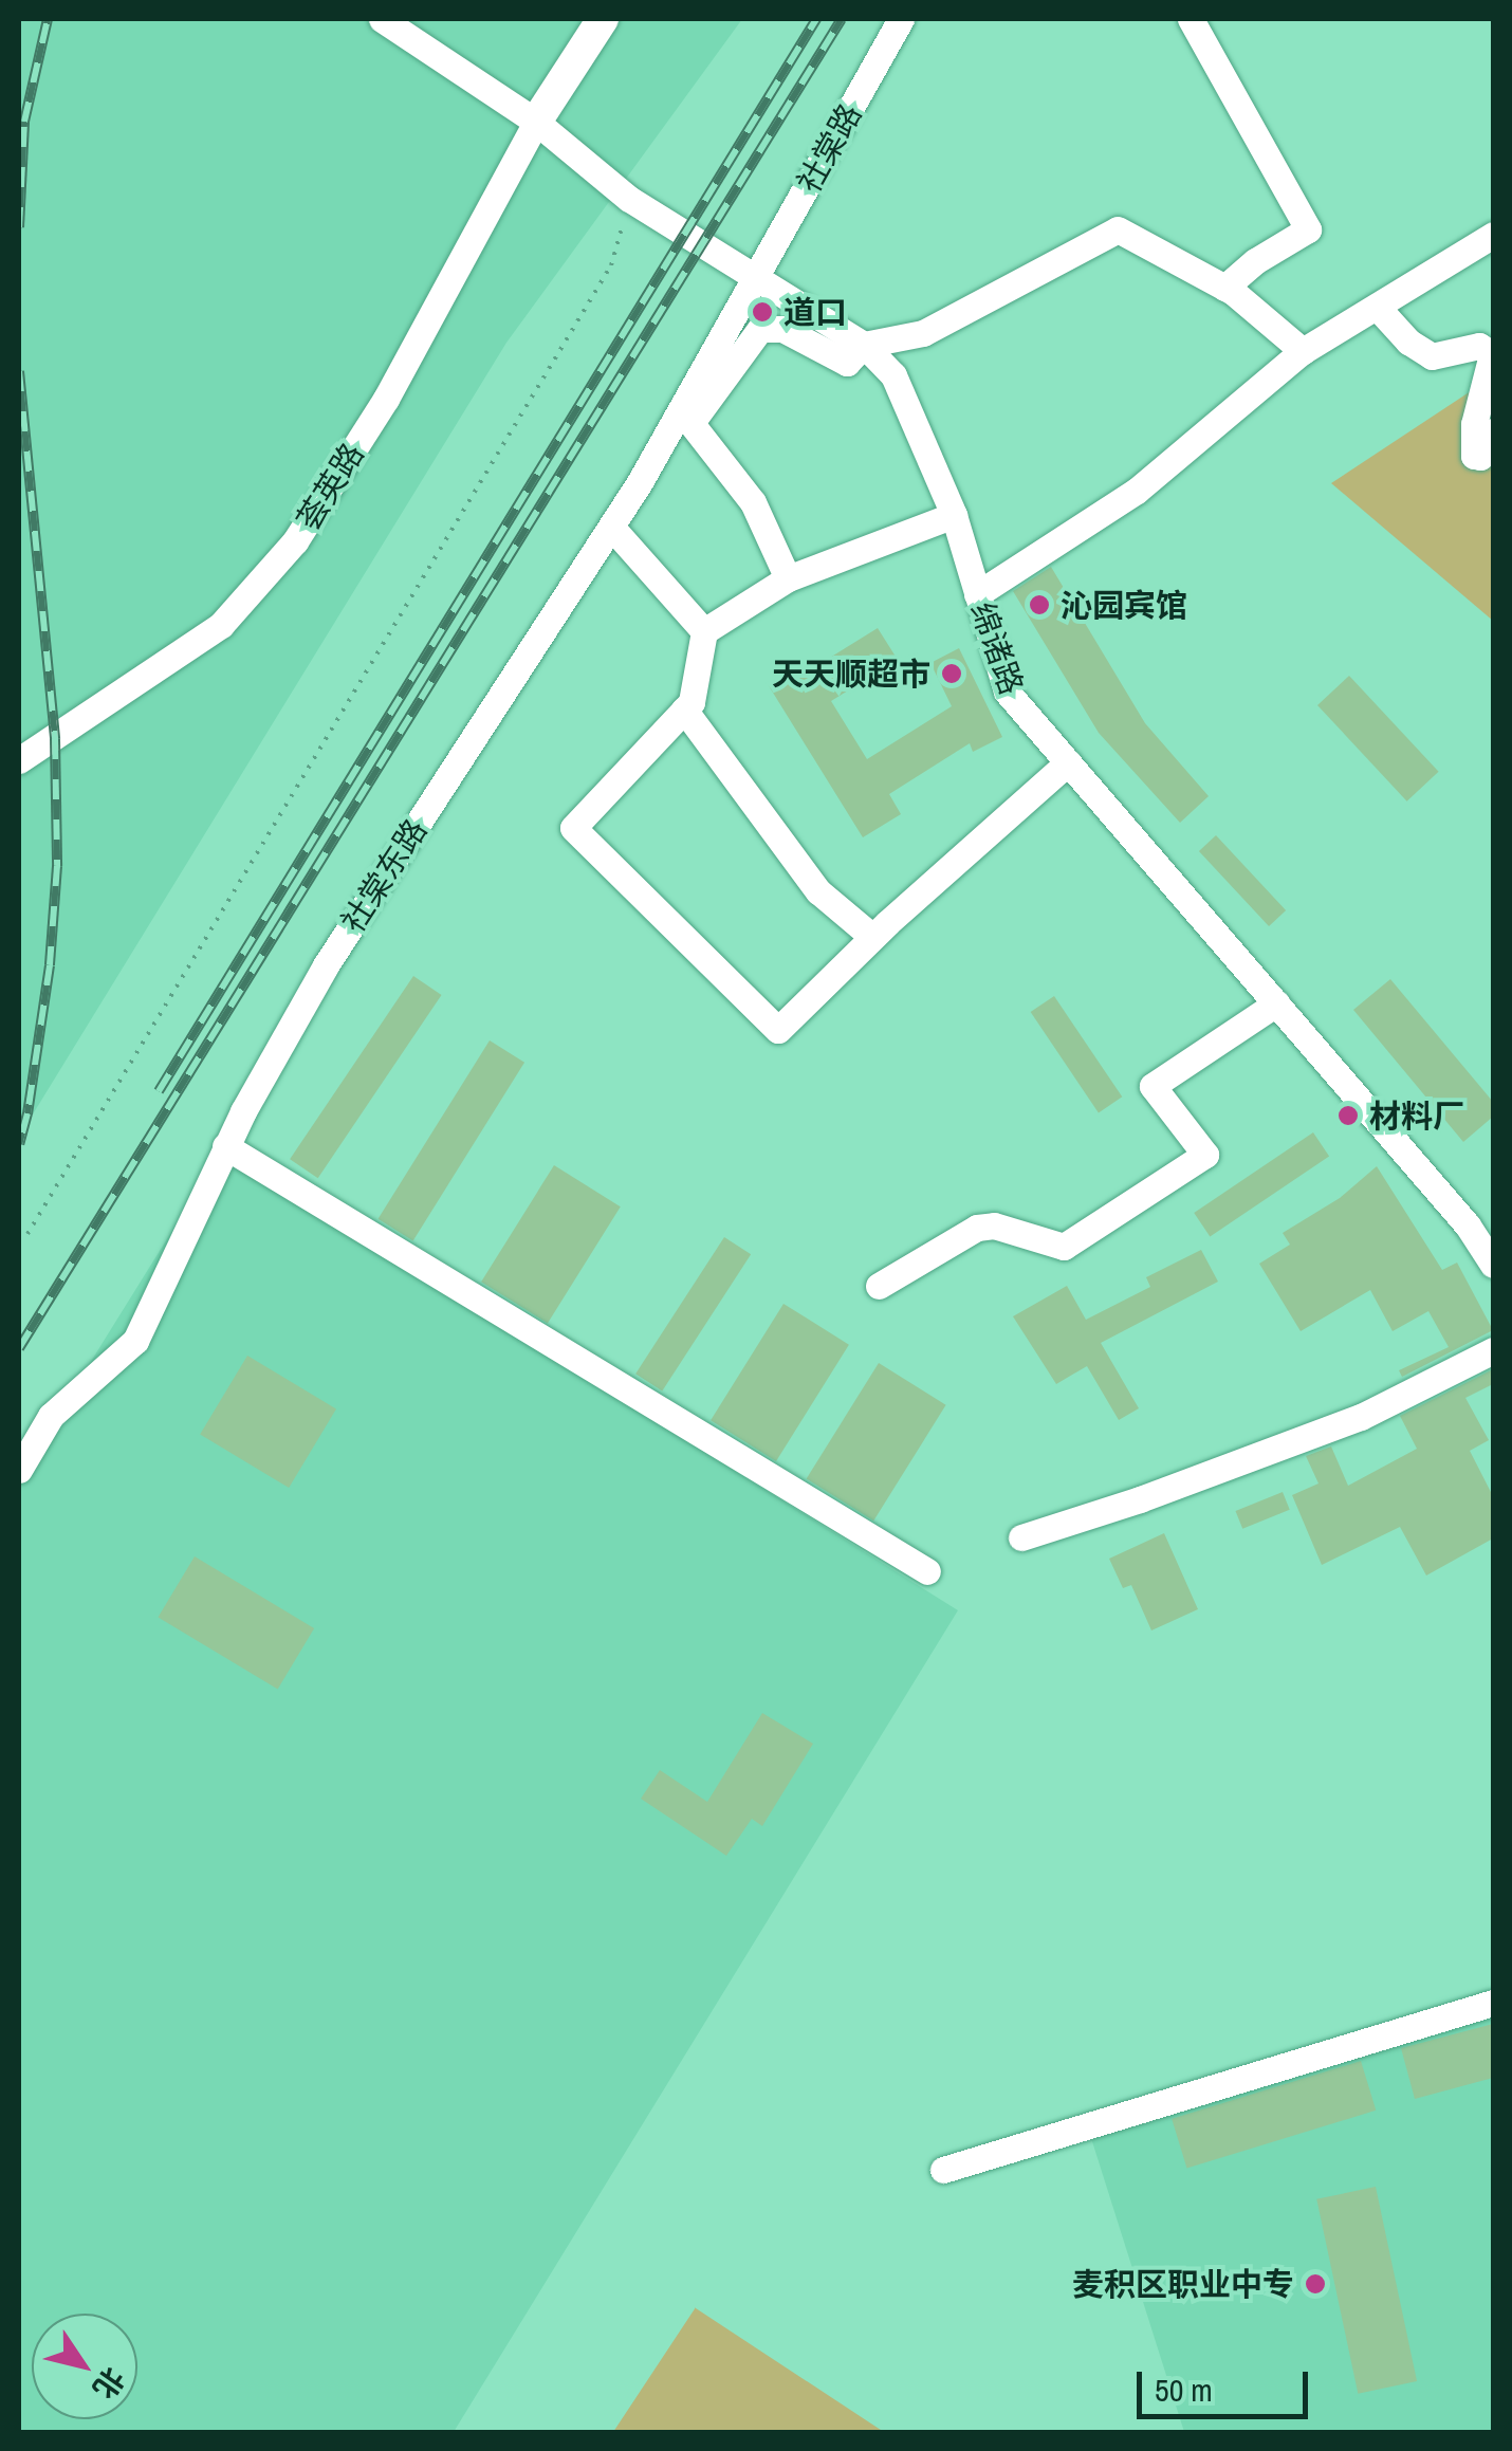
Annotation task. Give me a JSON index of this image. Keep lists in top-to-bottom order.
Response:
{
  "streets": {
    "street": [
      "社棠路",
      "荟英路",
      "绵诸路",
      "社棠东路"
    ]
  },
  "crossings": [
    ["社棠路", "绵诸路"],
    ["社棠路", "社棠东路"],
    ["荟英路", "绵诸路"],
    ["绵诸路", "社棠东路"]
  ],
  "places": [
    "道口",
    "沁园宾馆",
    "天天顺超市",
    "材料厂",
    "麦积区职业中专"
  ],
  "scale_bar": "50 m",
  "north": "bottom right"
}
